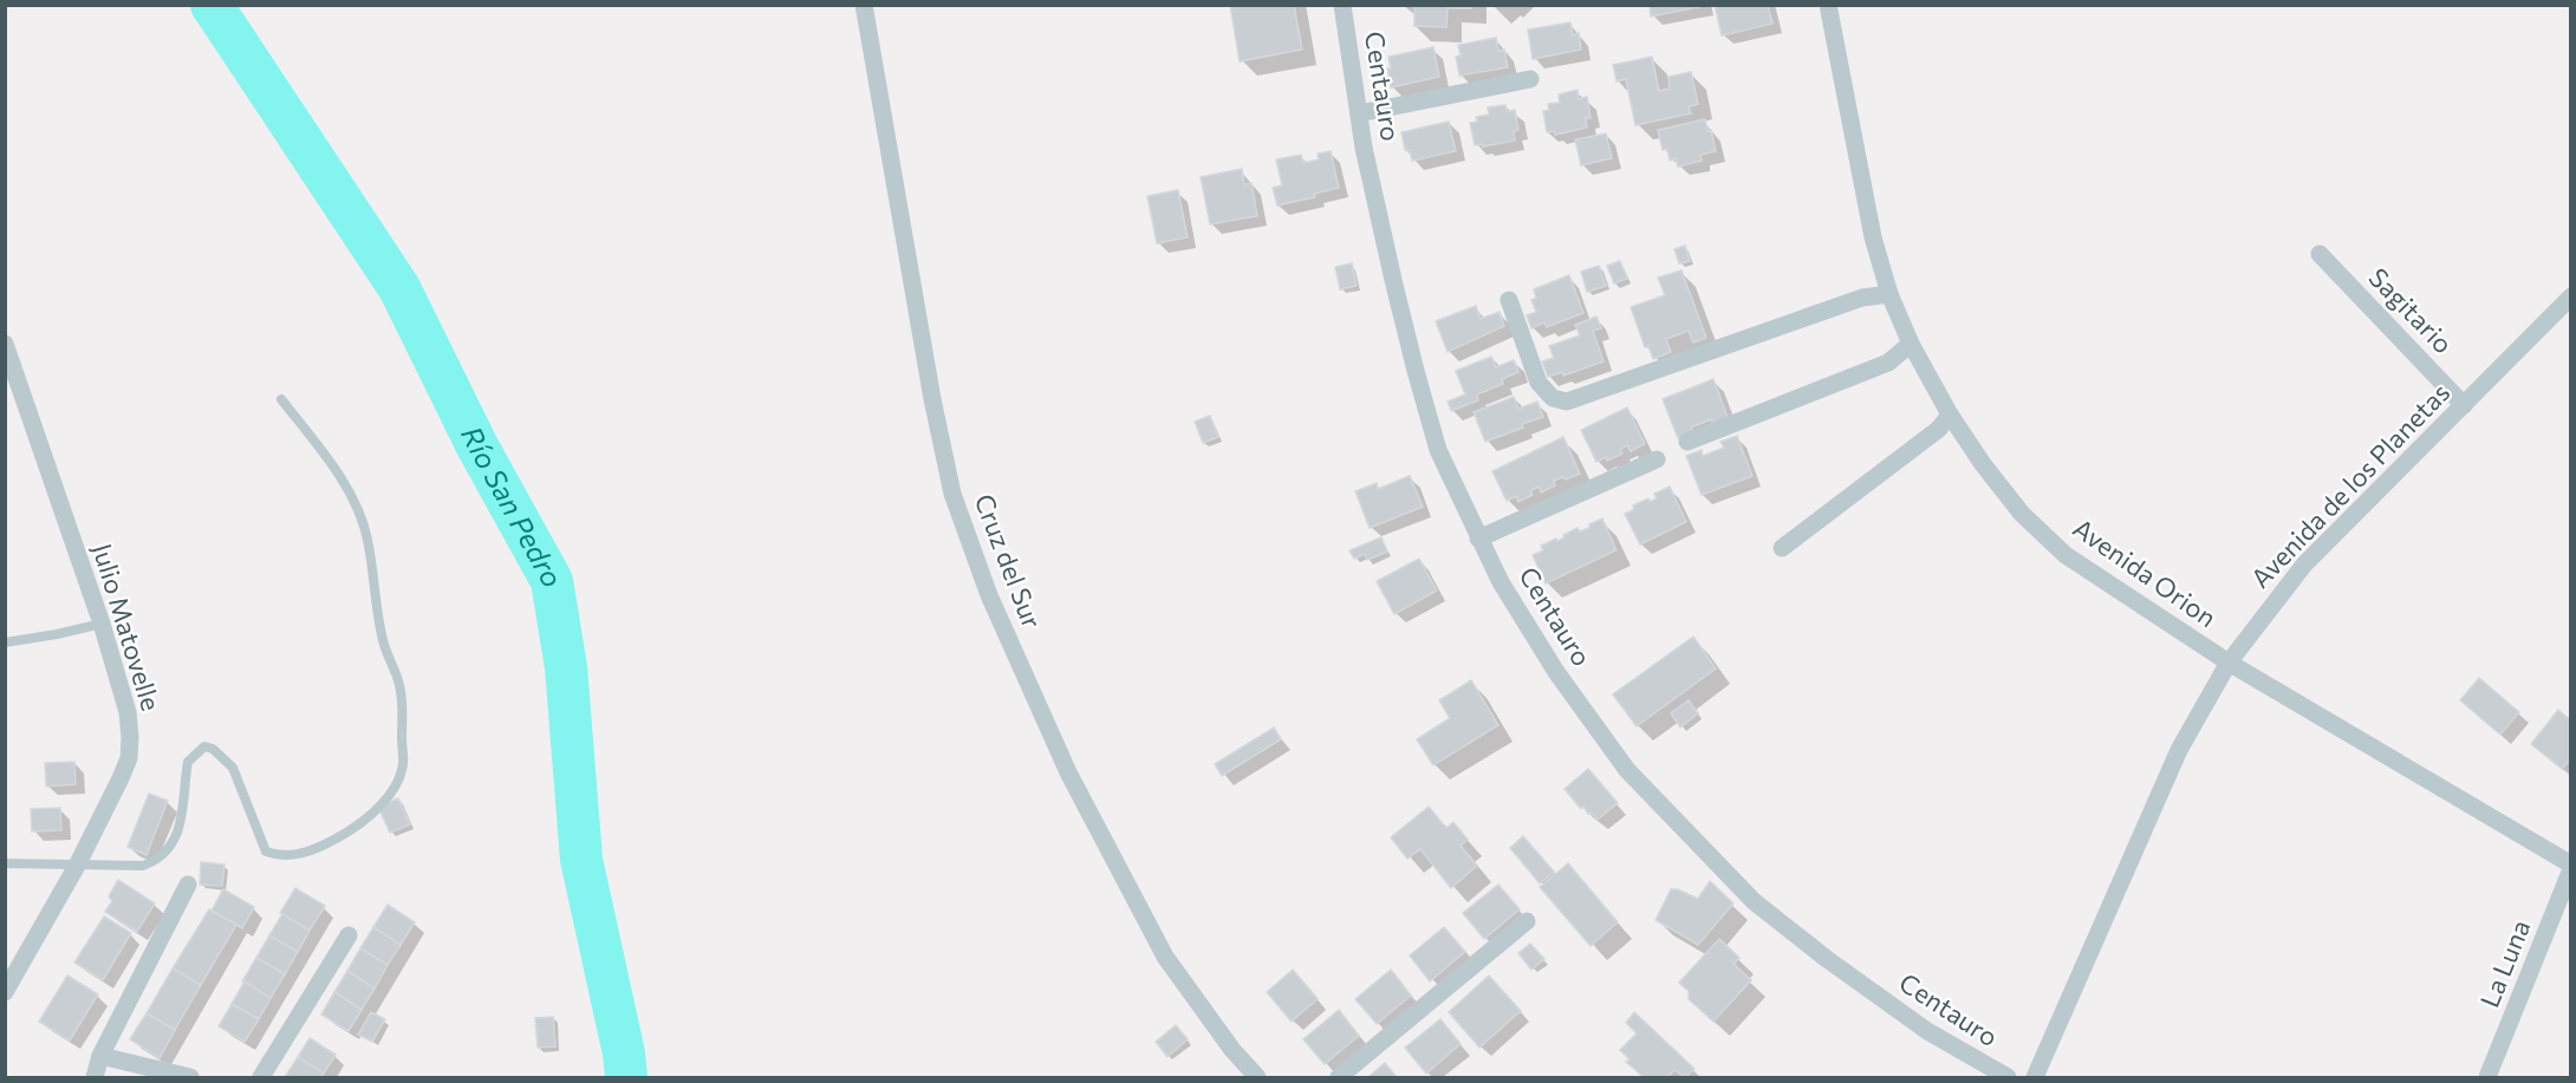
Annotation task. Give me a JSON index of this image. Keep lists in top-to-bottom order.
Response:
{
  "streets": {
    "street": [
      "Centauro",
      "Sagitario",
      "Avenida de los Planetas",
      "Cruz del Sur",
      "Avenida Orion",
      "Julio Matovelle",
      "La Luna"
    ]
  },
  "crossings": [
    ["Sagitario", "Avenida de los Planetas"],
    ["Avenida de los Planetas", "Avenida Orion"],
    ["Avenida Orion", "La Luna"]
  ],
  "water": ["Río San Pedro"]
}
